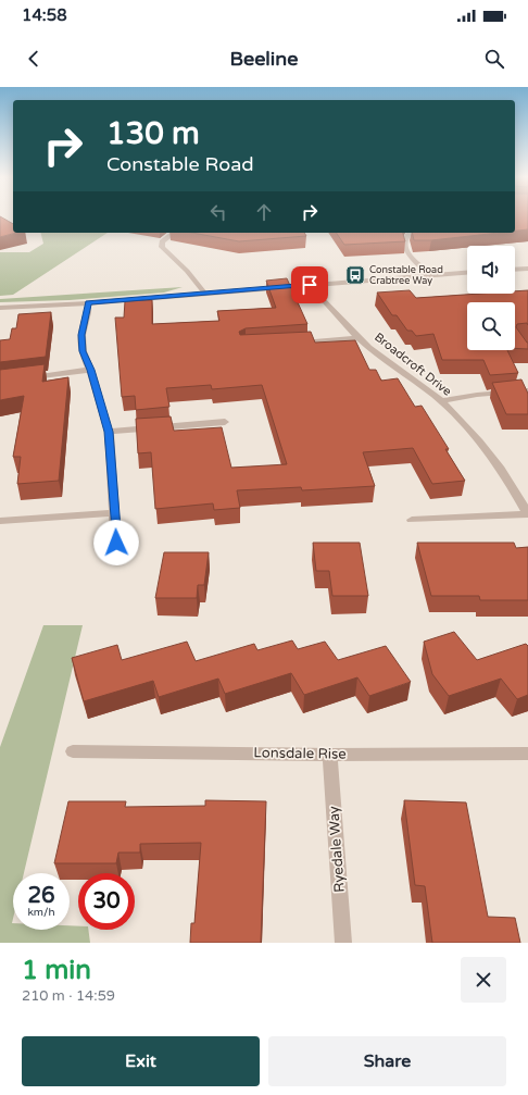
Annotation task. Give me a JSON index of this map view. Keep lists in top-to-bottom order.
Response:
{
  "streets": {
    "street": ["Broadcroft Drive", "Lonsdale Rise", "Ryedale Way"]
  },
  "crossings": [
    ["Lonsdale Rise", "Ryedale Way"]
  ],
  "places": {
    "bus stop": ["Constable Road Crabtree Way"]
  },
  "page": {
    "status": "14:58",
    "header": "Beeline",
    "turn": ["130 m", "Constable Road"],
    "speed": "26 km/h",
    "limit": "30",
    "heading": ["1 min", "210 m · 14:59"],
    "buttons": ["Exit", "Share"]
  }
}
